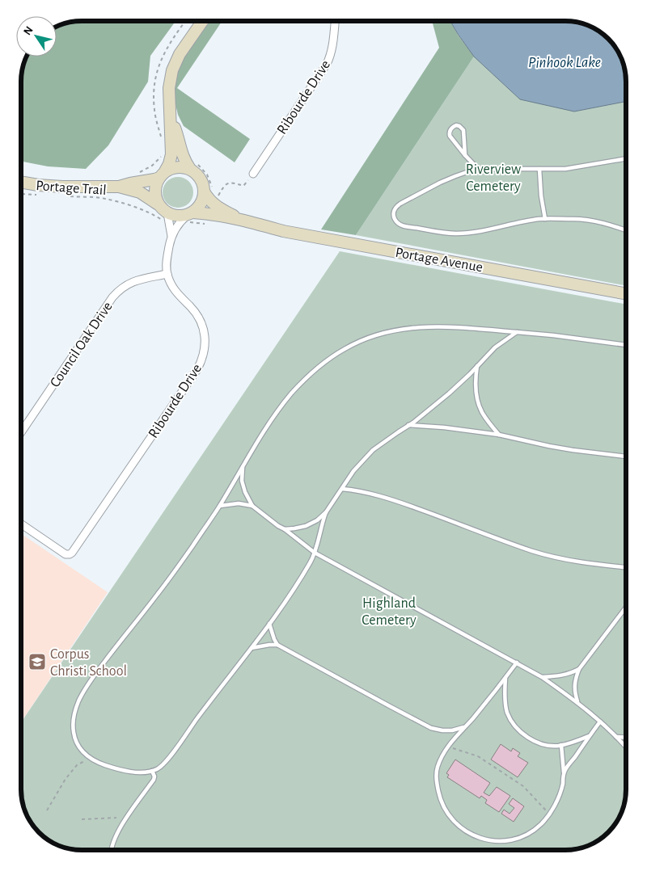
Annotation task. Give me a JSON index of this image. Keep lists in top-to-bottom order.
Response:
{
  "streets": {
    "main road": ["Portage Avenue"],
    "street": ["Ribourde Drive", "Council Oak Drive"],
    "path": ["Portage Trail"]
  },
  "crossings": [
    ["Ribourde Drive", "Portage Trail"],
    ["Ribourde Drive", "Portage Avenue"],
    ["Ribourde Drive", "Council Oak Drive"],
    ["Portage Trail", "Portage Avenue"]
  ],
  "water": ["Pinhook Lake"],
  "parks": ["Riverview Cemetery", "Highland Cemetery"],
  "places": {
    "school or university": ["Corpus Christi School"]
  },
  "north": "top left"
}
